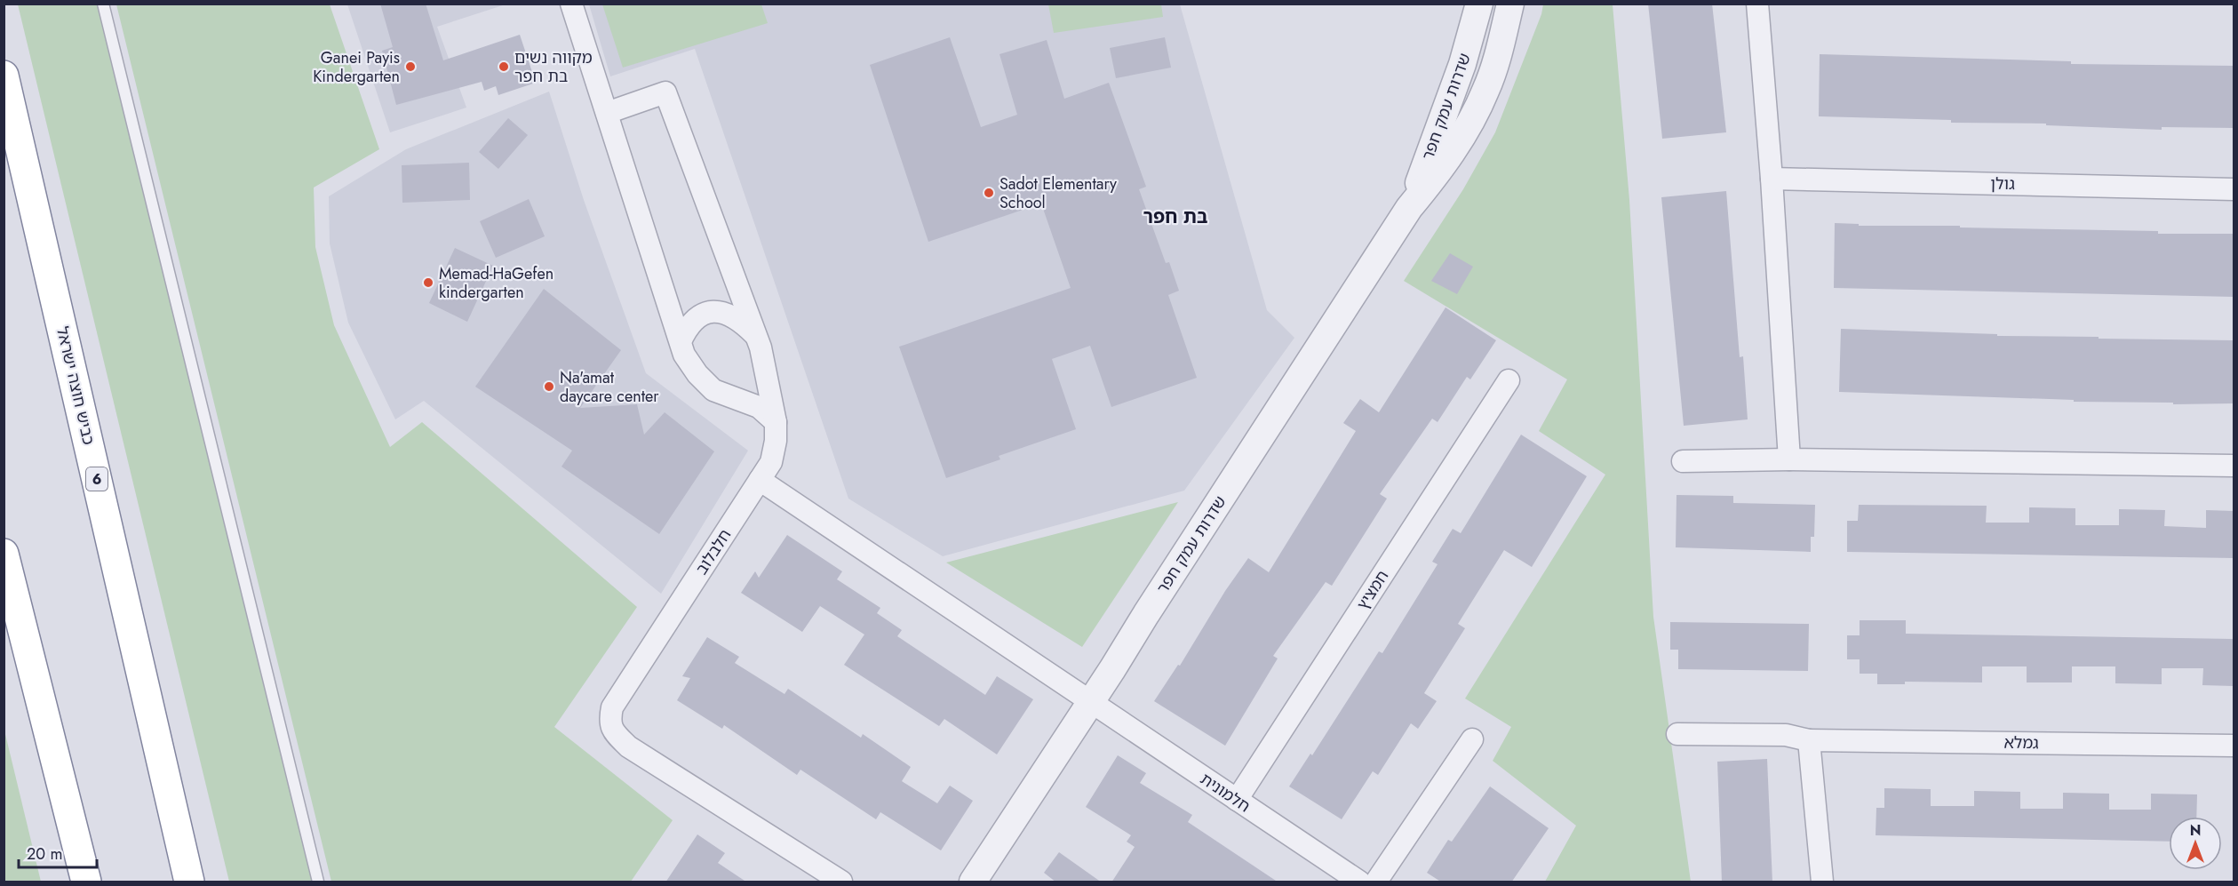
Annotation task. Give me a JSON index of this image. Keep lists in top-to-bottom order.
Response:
{
  "streets": {
    "highway": ["כביש חוצה ישראל", "6"],
    "street": [
      "שדרות עמק חפר",
      "גולן",
      "חלבלוב",
      "חמציץ",
      "גמלא",
      "חלמונית"
    ]
  },
  "crossings": [
    ["שדרות עמק חפר", "חלמונית"],
    ["חמציץ", "חלמונית"]
  ],
  "districts": ["בת חפר"],
  "places": [
    "Ganei Payis Kindergarten",
    "מקווה נשים בת חפר",
    "Sadot Elementary School",
    "Memad-HaGefen kindergarten",
    "Na'amat daycare center"
  ],
  "scale_bar": "20 m",
  "north": "top"
}
